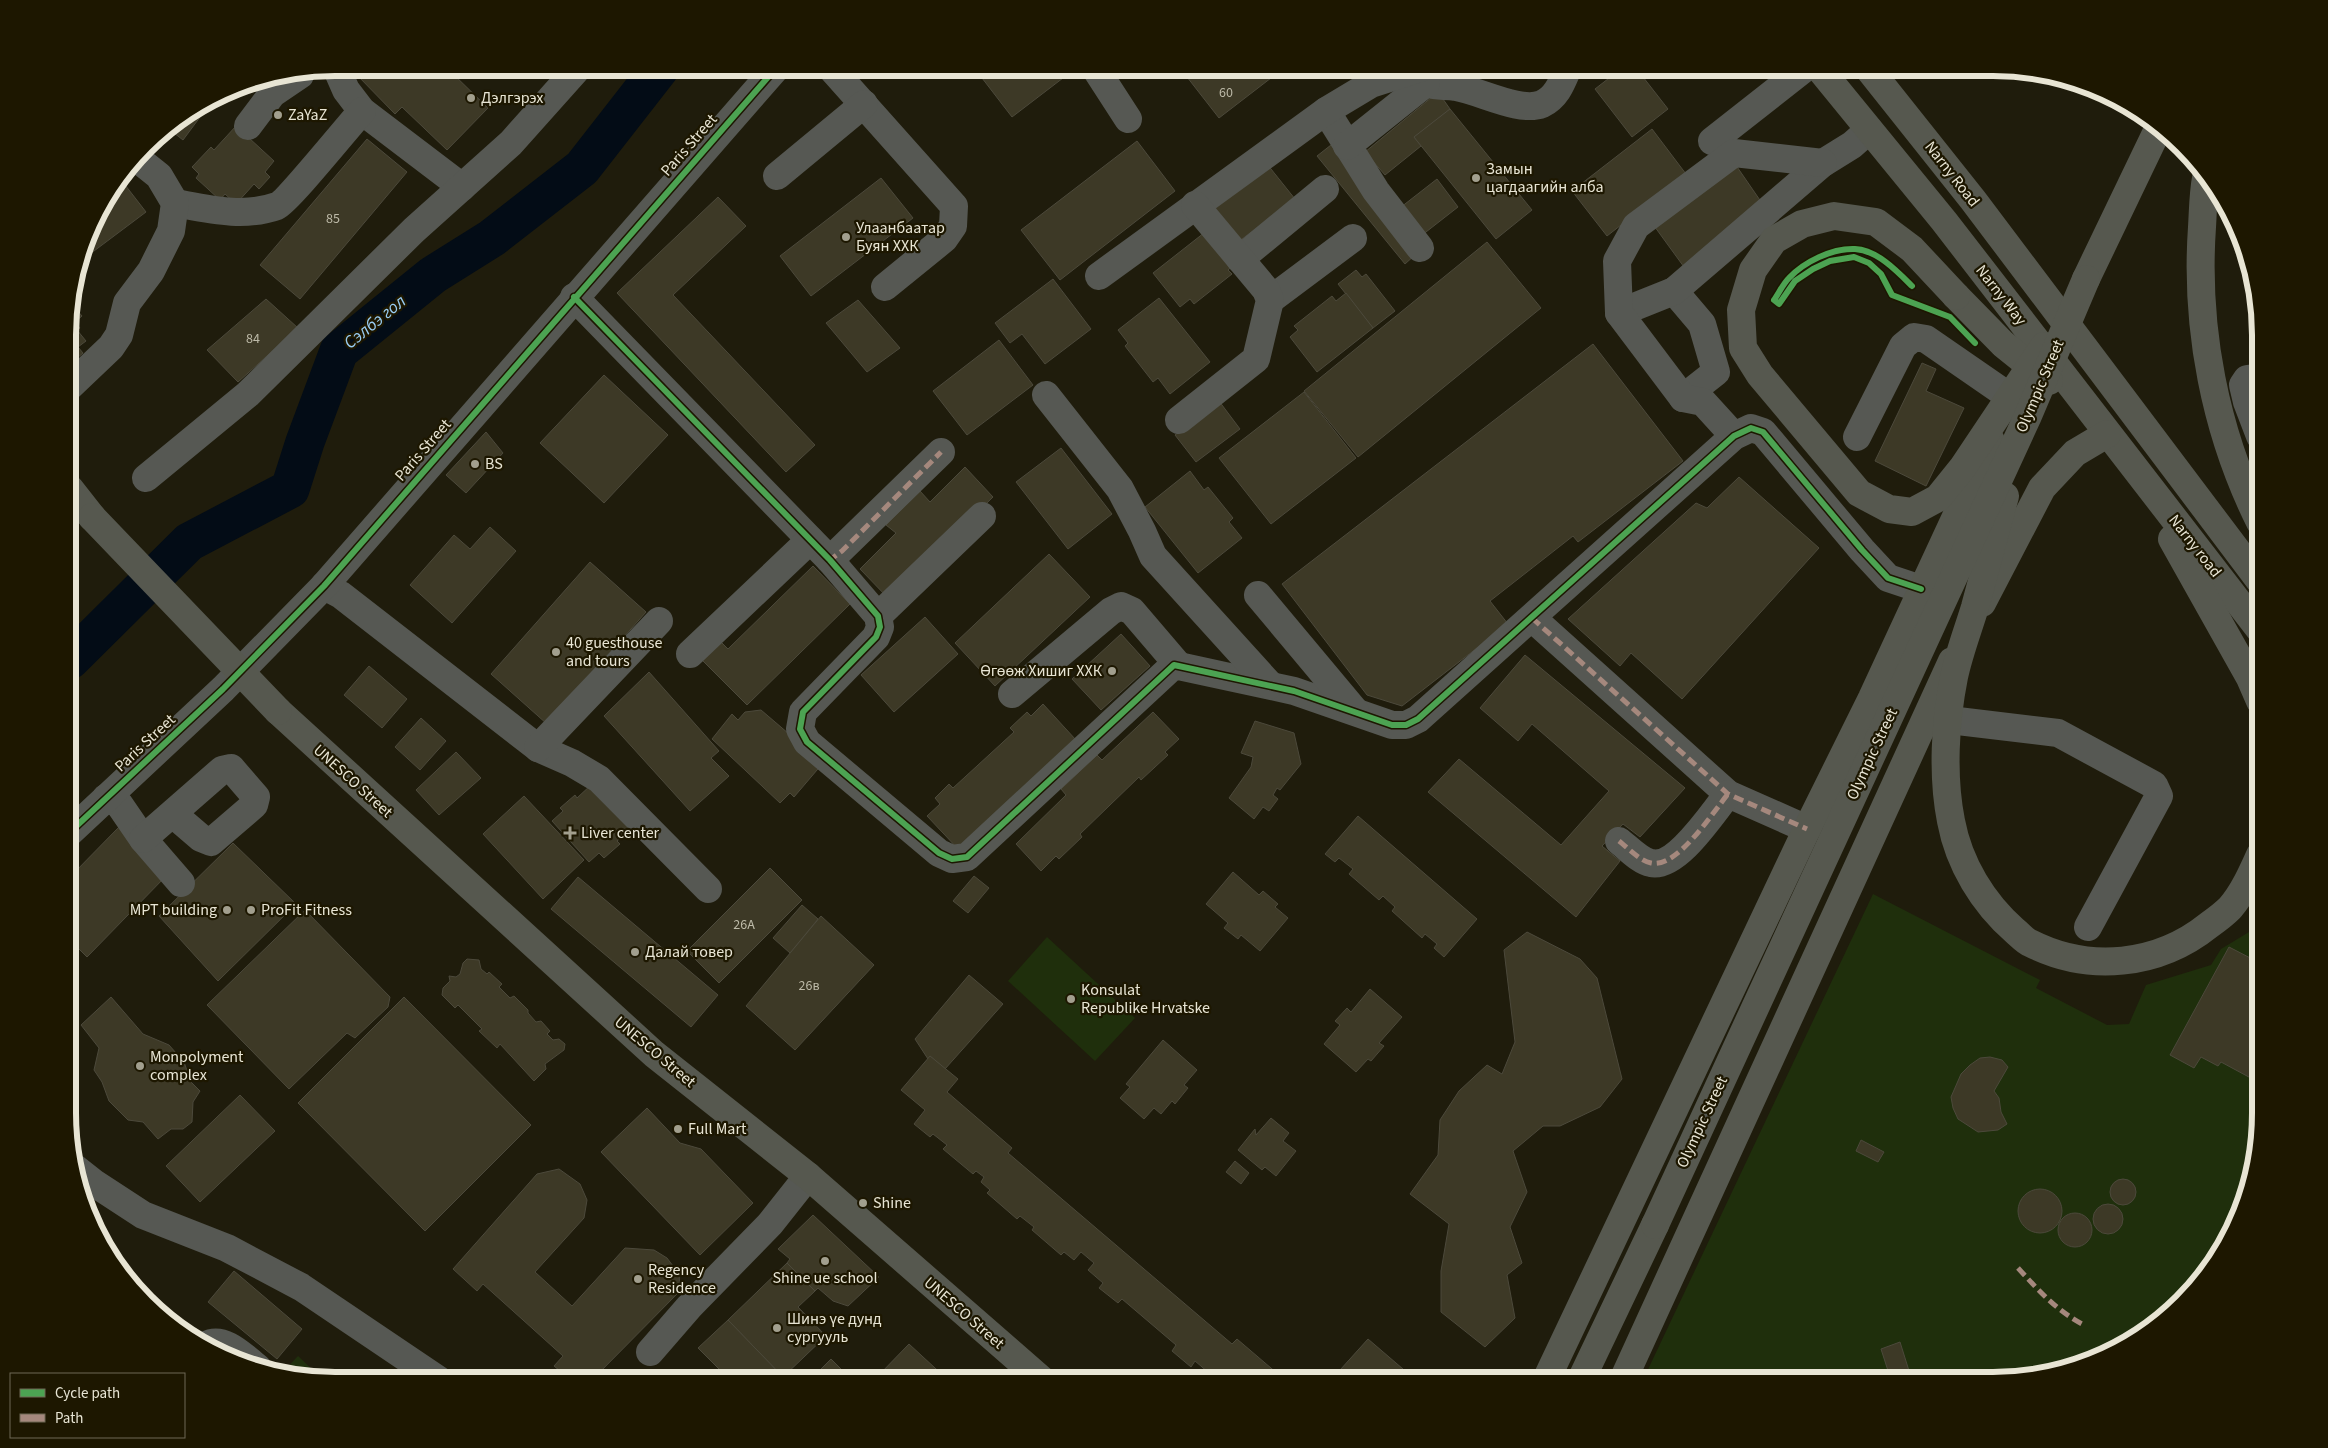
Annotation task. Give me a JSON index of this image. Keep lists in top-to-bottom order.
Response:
{
  "streets": {
    "main road": [
      "Narny Road",
      "Narny Way",
      "Olympic Street",
      "Narny road",
      "UNESCO Street"
    ],
    "street": ["Paris Street"]
  },
  "crossings": [
    ["Narny Way", "Narny road"]
  ],
  "water": ["Сэлбэ гол"],
  "places": {
    "other": [
      "Дэлгэрэх",
      "ZaYaZ",
      "Замын цагдаагийн алба",
      "Улаанбаатар Буян ХХК",
      "BS",
      "40 guesthouse and tours",
      "Өгөөж Хишиг ХХК",
      "MPT building",
      "ProFit Fitness",
      "Далай товер",
      "Konsulat Republike Hrvatske",
      "Monpolyment complex",
      "Full Mart",
      "Shine",
      "Shine ue school",
      "Regency Residence",
      "Шинэ үе дунд сургууль"
    ],
    "health": ["Liver center"]
  },
  "house_numbers": [
    "60",
    "85",
    "84",
    "26A",
    "26в"
  ],
  "legend": ["Cycle path", "Path"]
}
